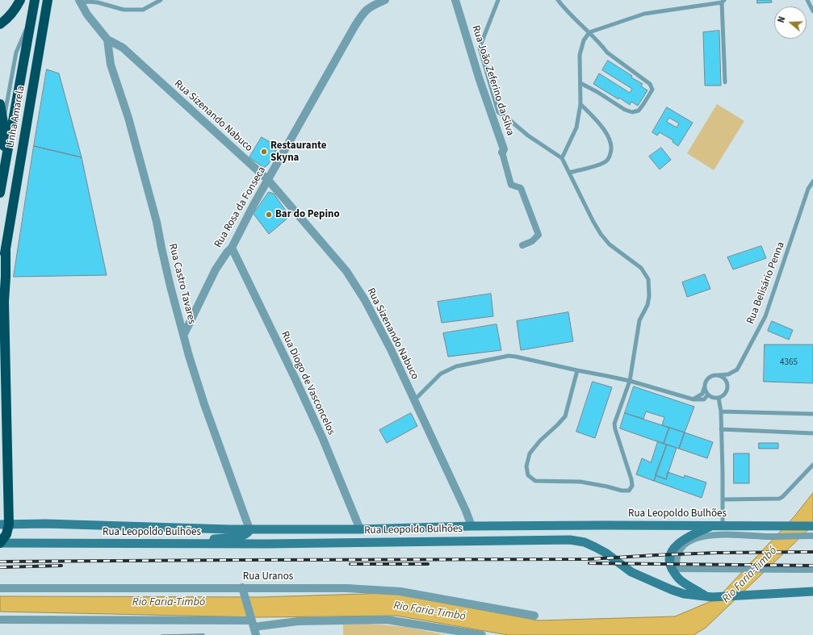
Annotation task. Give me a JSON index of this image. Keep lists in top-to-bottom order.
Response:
{
  "streets": {
    "highway": ["Linha Amarela"],
    "main road": ["Rua Leopoldo Bulhões"],
    "street": [
      "Rua João Zeferino da Silva",
      "Rua Sizenando Nabuco",
      "Rua Rosa da Fonseca",
      "Rua Castro Tavares",
      "Rua Diogo de Vasconcelos",
      "Rua Uranos"
    ],
    "lane": ["Rua Belisário Penna"]
  },
  "crossings": [
    ["Rua Sizenando Nabuco", "Rua Rosa da Fonseca"],
    ["Rua Sizenando Nabuco", "Rua Castro Tavares"],
    ["Rua Sizenando Nabuco", "Rua Leopoldo Bulhões"],
    ["Rua Rosa da Fonseca", "Rua Castro Tavares"],
    ["Rua Rosa da Fonseca", "Rua Diogo de Vasconcelos"],
    ["Rua Castro Tavares", "Rua Leopoldo Bulhões"],
    ["Rua Diogo de Vasconcelos", "Rua Leopoldo Bulhões"]
  ],
  "water": ["Rio Faria-Timbó"],
  "places": ["Restaurante Skyna", "Bar do Pepino"],
  "house_numbers": ["4365"],
  "north": "left"
}
